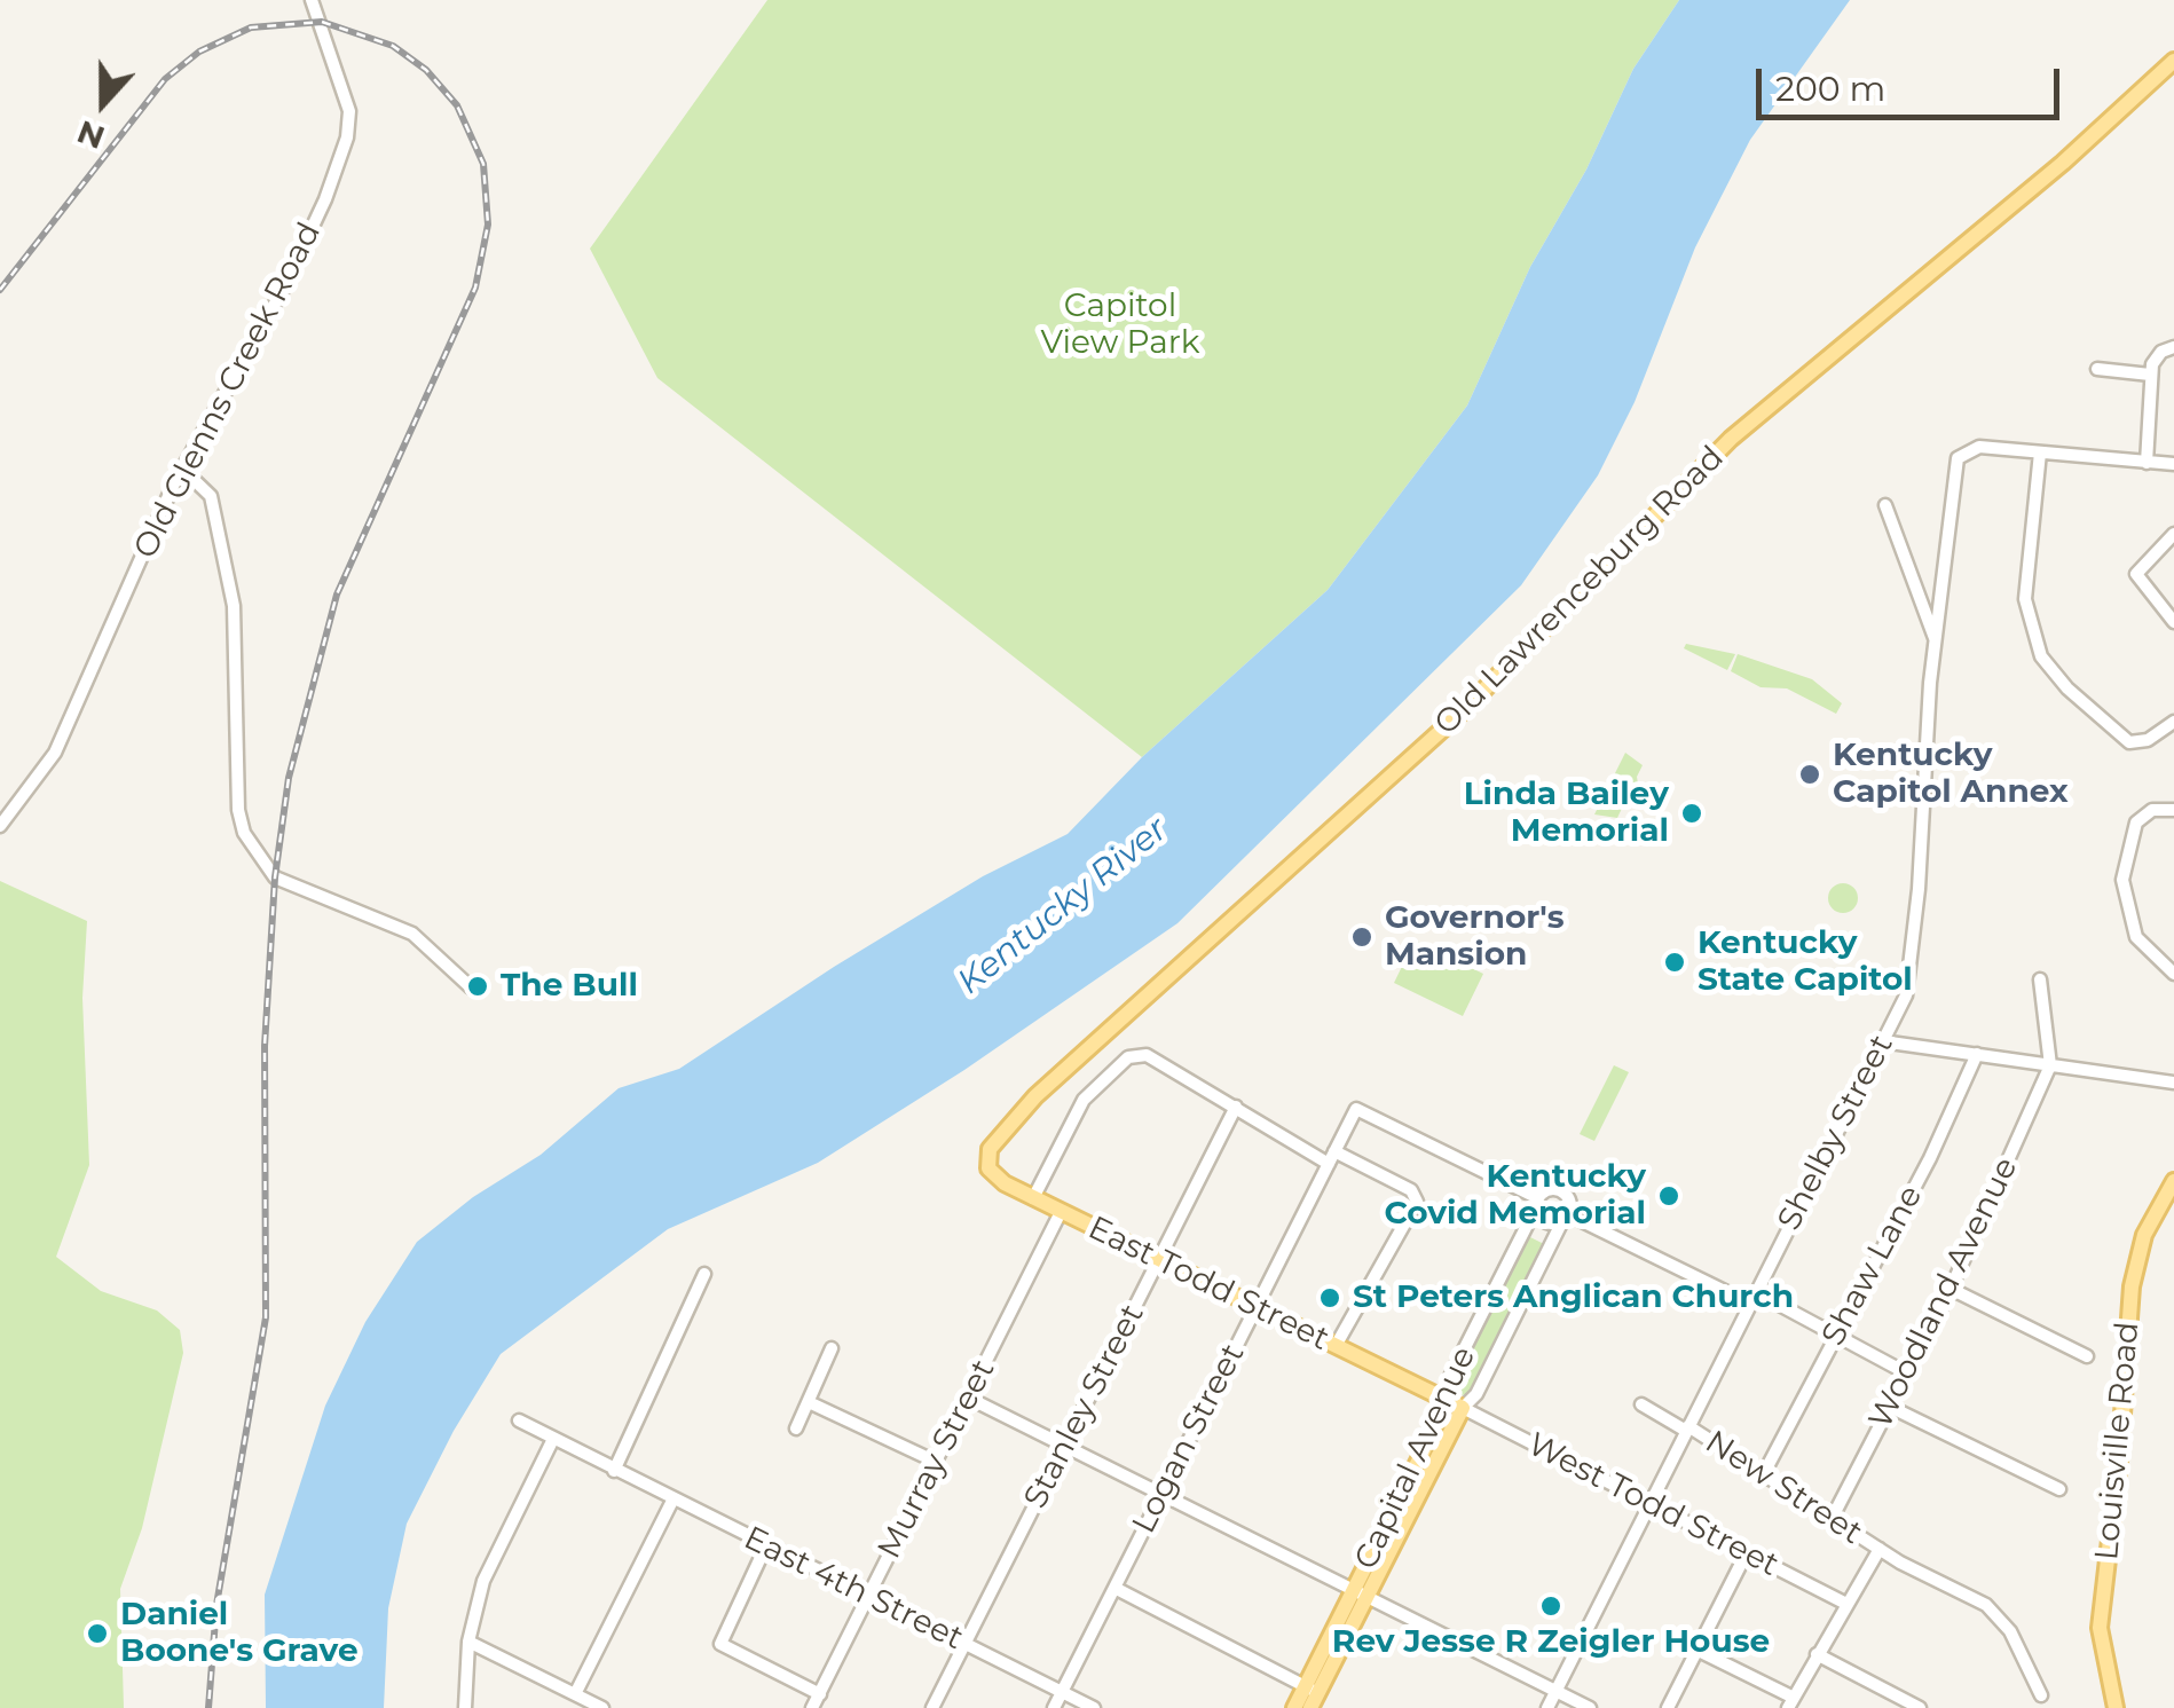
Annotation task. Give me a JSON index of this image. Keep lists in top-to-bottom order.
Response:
{
  "streets": {
    "main road": [
      "Old Lawrenceburg Road",
      "East Todd Street",
      "Louisville Road",
      "Capital Avenue"
    ],
    "street": [
      "Old Glenns Creek Road",
      "Shelby Street",
      "Shaw Lane",
      "Woodland Avenue",
      "Stanley Street",
      "Logan Street",
      "Murray Street",
      "New Street",
      "West Todd Street",
      "East 4th Street"
    ]
  },
  "crossings": [
    ["Old Lawrenceburg Road", "East Todd Street"],
    ["Shelby Street", "New Street"],
    ["Shelby Street", "West Todd Street"],
    ["Shaw Lane", "New Street"],
    ["East Todd Street", "Stanley Street"],
    ["East Todd Street", "Logan Street"],
    ["East Todd Street", "Capital Avenue"],
    ["East Todd Street", "Murray Street"],
    ["East Todd Street", "West Todd Street"],
    ["Woodland Avenue", "New Street"],
    ["Stanley Street", "East 4th Street"],
    ["Logan Street", "Capital Avenue"],
    ["Logan Street", "East 4th Street"],
    ["Capital Avenue", "West Todd Street"],
    ["Murray Street", "East 4th Street"]
  ],
  "water": ["Kentucky River"],
  "parks": ["Capitol View Park"],
  "places": [
    "Kentucky Capitol Annex",
    "Linda Bailey Memorial",
    "Governor's Mansion",
    "Kentucky State Capitol",
    "The Bull",
    "Kentucky Covid Memorial",
    "St Peters Anglican Church",
    "Rev Jesse R Zeigler House",
    "Daniel Boone's Grave"
  ],
  "scale_bar": "200 m",
  "north": "bottom"
}
